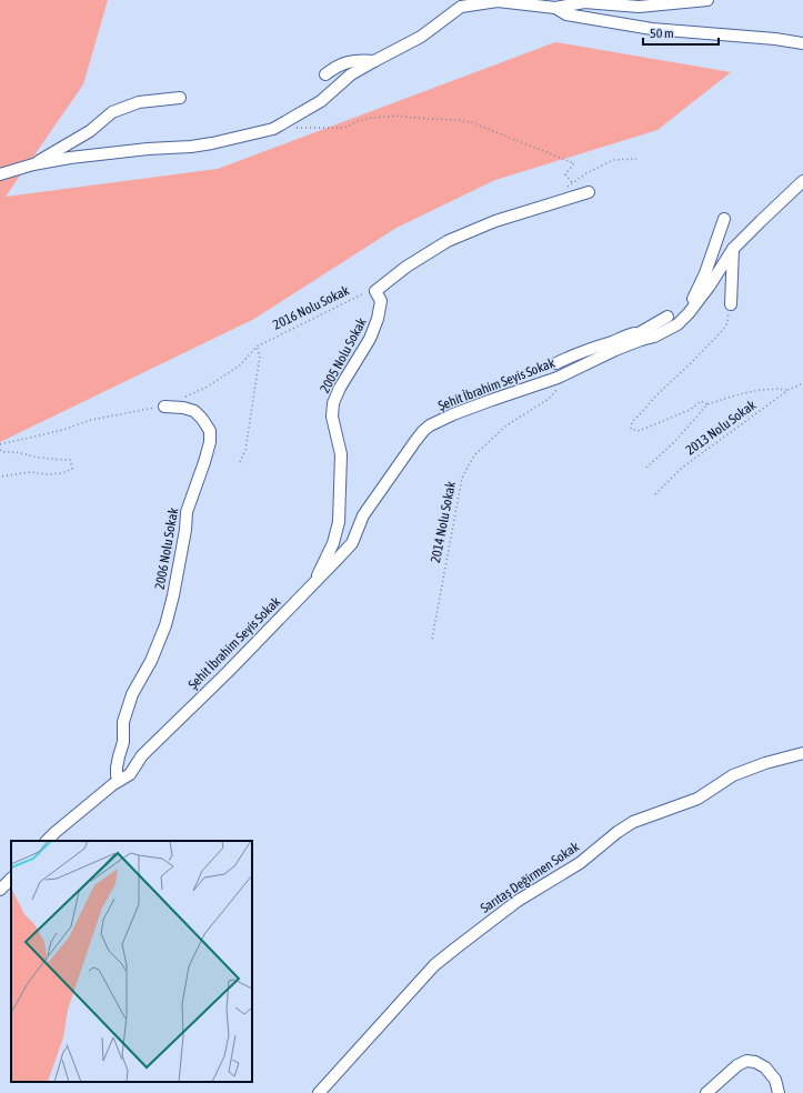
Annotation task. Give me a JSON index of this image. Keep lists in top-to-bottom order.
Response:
{
  "streets": {
    "street": [
      "2005 Nolu Sokak",
      "Şehit İbrahim Seyis Sokak",
      "2006 Nolu Sokak",
      "Sarıtaş Değirmen Sokak"
    ],
    "path": ["2016 Nolu Sokak", "2013 Nolu Sokak", "2014 Nolu Sokak"]
  },
  "crossings": [
    ["2016 Nolu Sokak", "2005 Nolu Sokak"],
    ["2005 Nolu Sokak", "Şehit İbrahim Seyis Sokak"],
    ["Şehit İbrahim Seyis Sokak", "2014 Nolu Sokak"],
    ["Şehit İbrahim Seyis Sokak", "2006 Nolu Sokak"]
  ],
  "scale_bar": "50 m"
}
